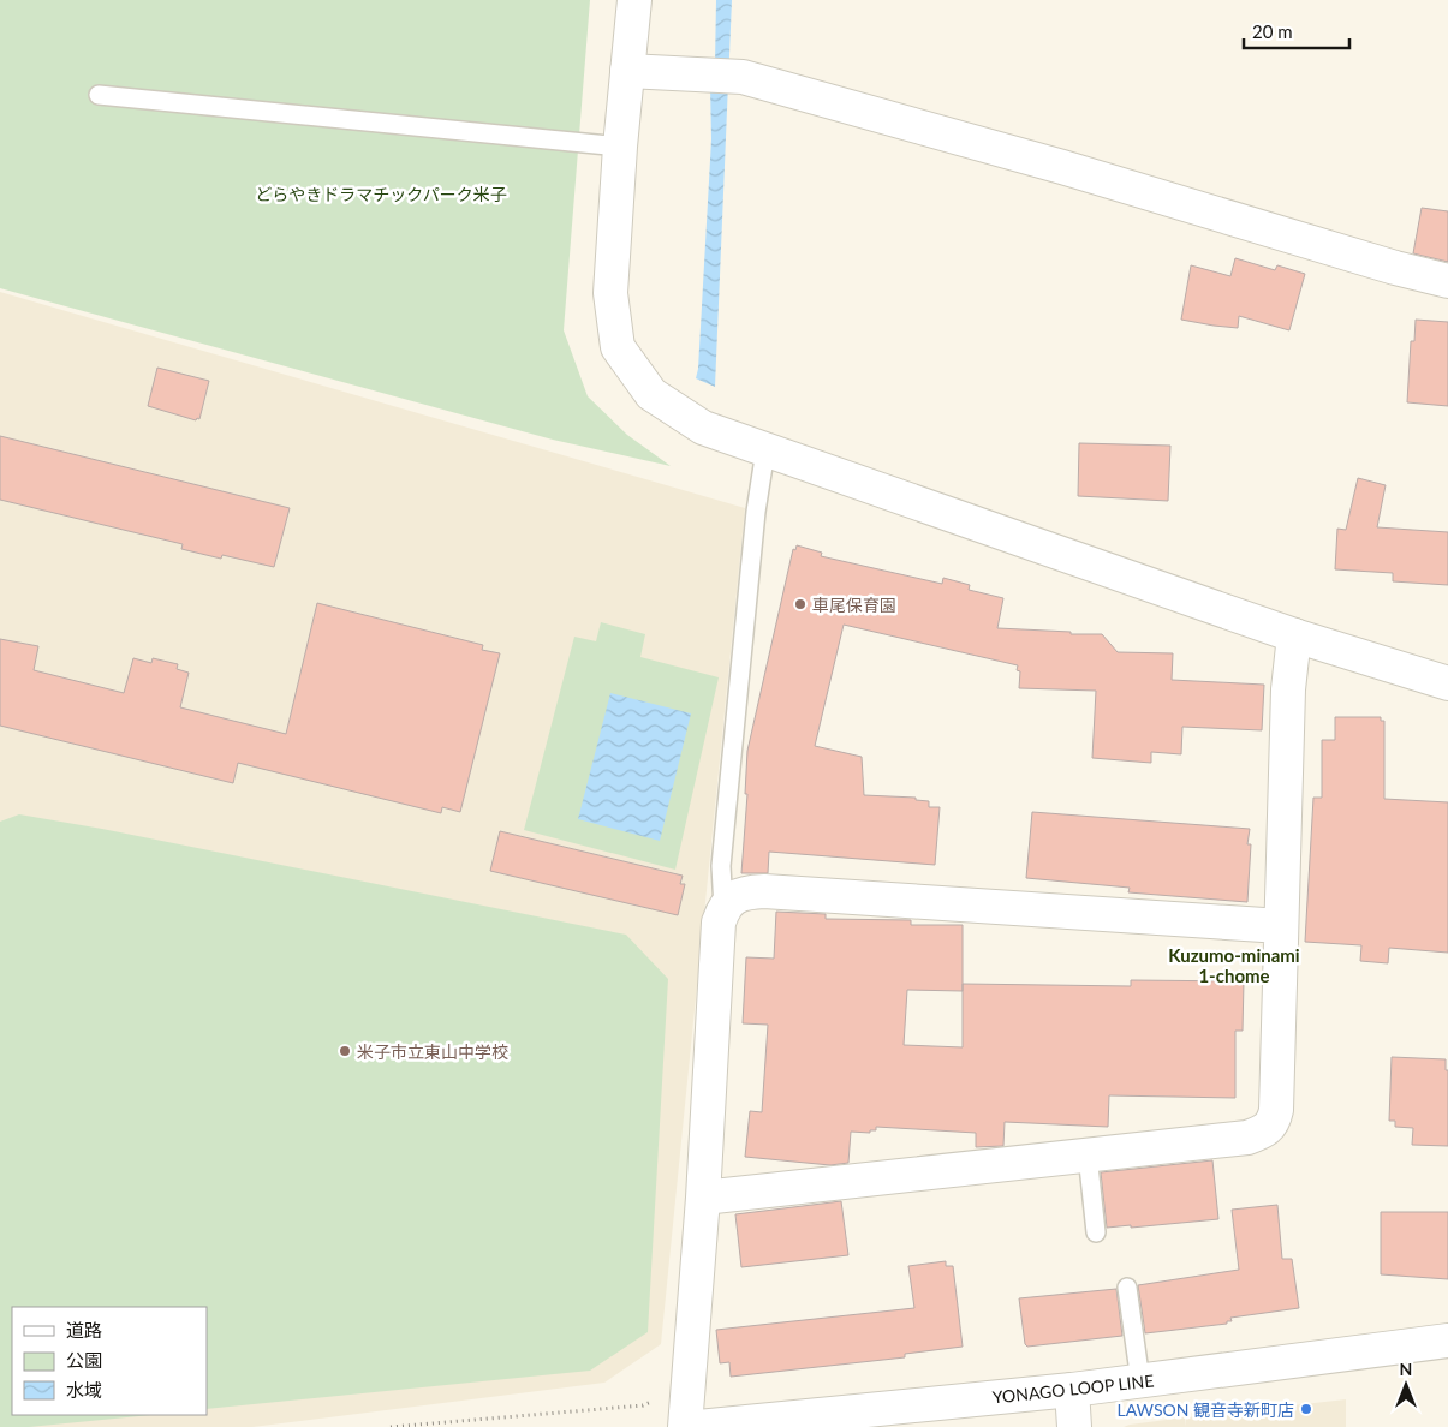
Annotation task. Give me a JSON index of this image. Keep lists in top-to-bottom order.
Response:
{
  "streets": {
    "street": ["YONAGO LOOP LINE"]
  },
  "districts": ["Kuzumo-minami 1-chome"],
  "parks": ["どらやきドラマチックパーク米子"],
  "places": ["車尾保育園", "米子市立東山中学校", "LAWSON 観音寺新町店"],
  "legend": ["道路", "公園", "水域"],
  "scale_bar": "20 m",
  "north": "top"
}
